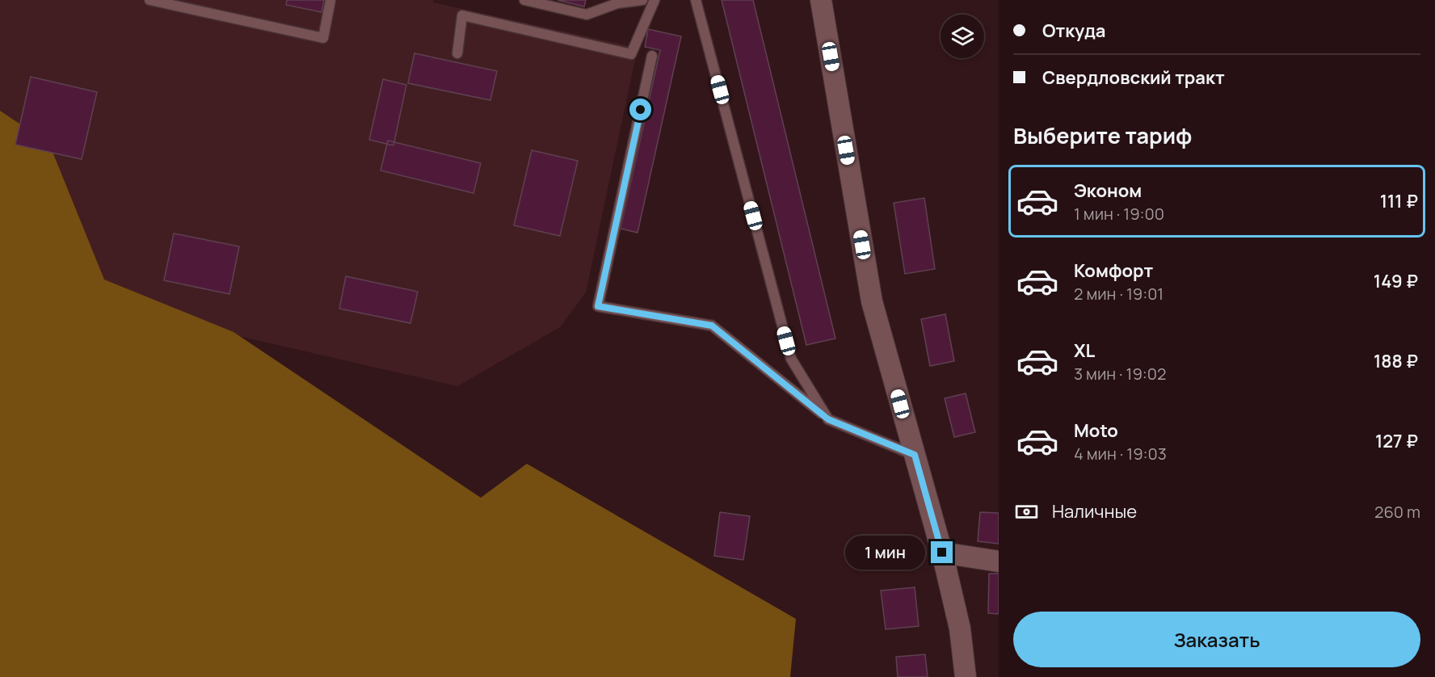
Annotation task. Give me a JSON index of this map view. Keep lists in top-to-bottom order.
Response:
{
  "page": {
    "banner": ["Откуда", "Свердловский тракт"],
    "heading": "Выберите тариф",
    "list": [
      {
        "name": "Эконом",
        "note": "1 мин · 19:00",
        "value": "111 ₽"
      },
      {
        "name": "Комфорт",
        "note": "2 мин · 19:01",
        "value": "149 ₽"
      },
      {
        "name": "XL",
        "note": "3 мин · 19:02",
        "value": "188 ₽"
      },
      {
        "name": "Moto",
        "note": "4 мин · 19:03",
        "value": "127 ₽"
      }
    ],
    "pay": ["Наличные", "260 m"],
    "bubble": "1 мин",
    "buttons": "Заказать"
  }
}
